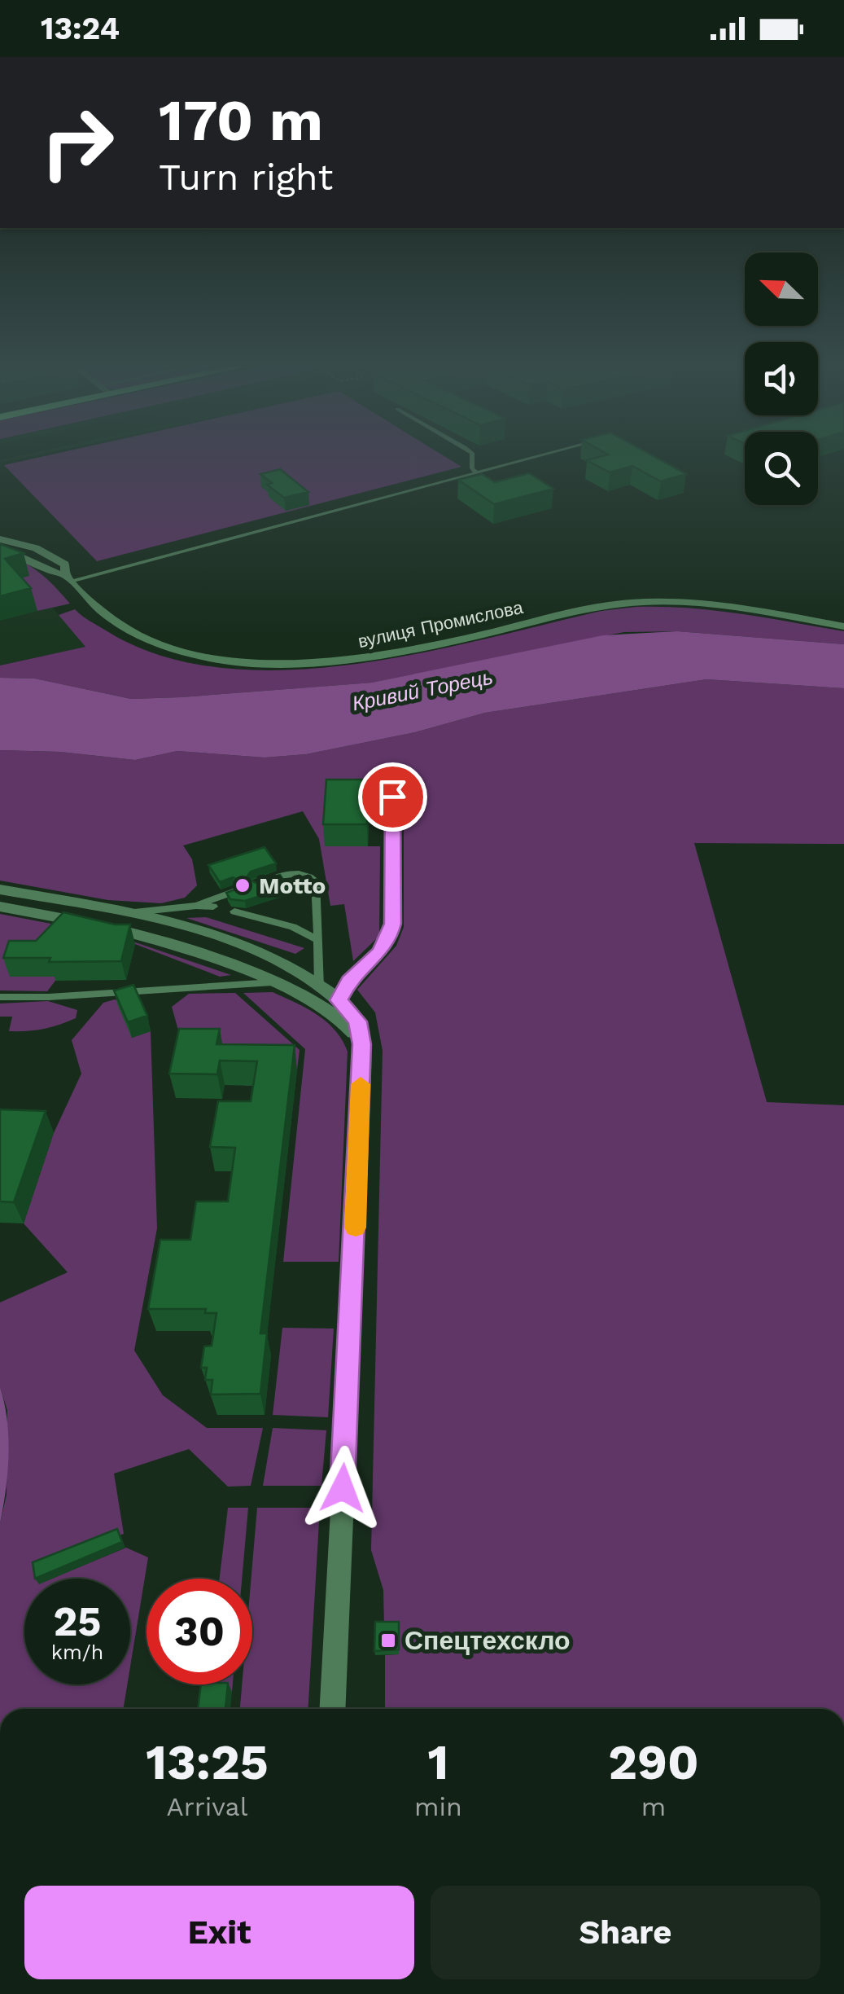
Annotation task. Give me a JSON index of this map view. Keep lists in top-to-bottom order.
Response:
{
  "streets": {
    "street": ["вулиця Промислова"]
  },
  "water": ["Кривий Торець"],
  "places": {
    "other": ["Motto"],
    "transit": ["Спецтехскло"]
  },
  "north": "top left",
  "page": {
    "status": "13:24",
    "turn": ["170 m", "Turn right"],
    "speed": "25 km/h",
    "limit": "30",
    "eta": [
      "13:25",
      "Arrival",
      "1",
      "min",
      "290",
      "m"
    ],
    "buttons": ["Exit", "Share"]
  }
}
